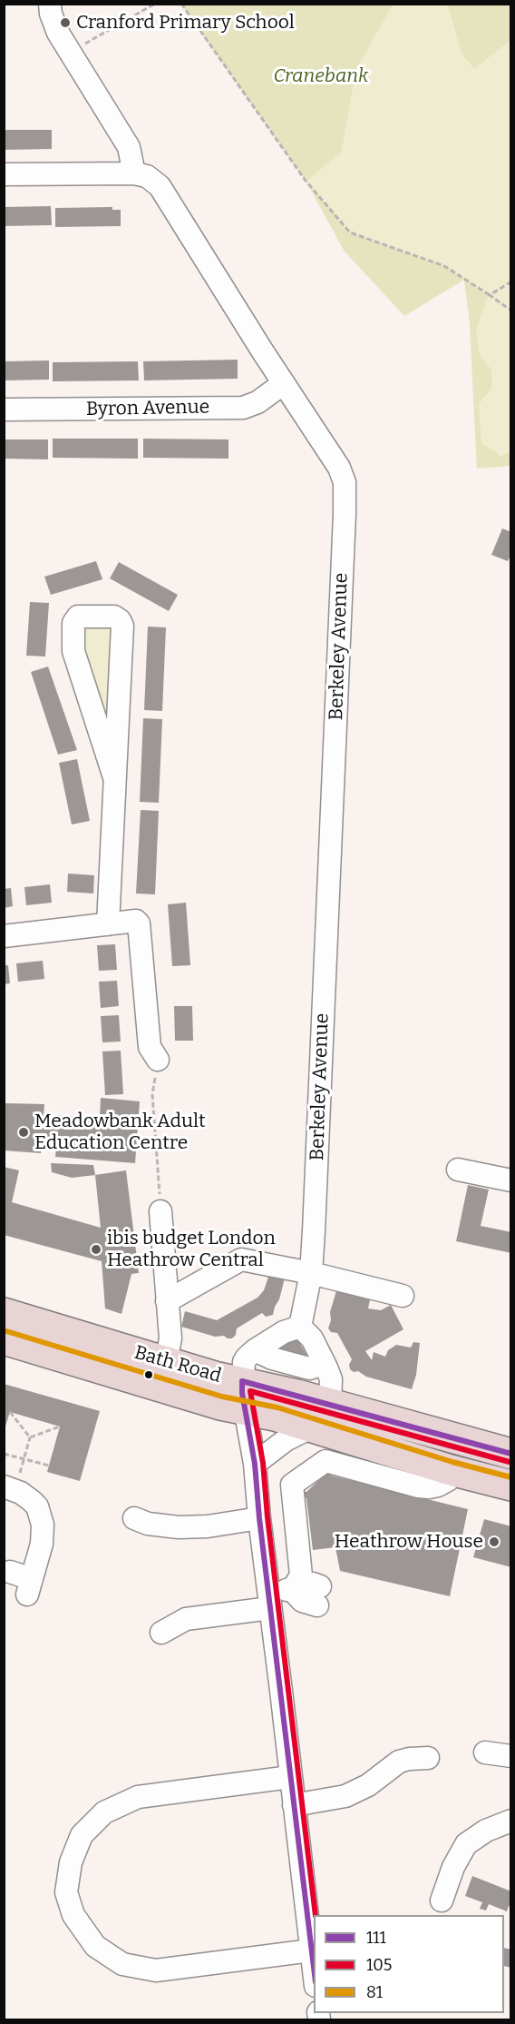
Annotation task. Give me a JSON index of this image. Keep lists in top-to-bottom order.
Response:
{
  "streets": {
    "highway": ["Bath Road"],
    "street": ["Byron Avenue", "Berkeley Avenue"]
  },
  "crossings": [
    ["Byron Avenue", "Berkeley Avenue"]
  ],
  "parks": ["Cranebank"],
  "places": [
    "Cranford Primary School",
    "Meadowbank Adult Education Centre",
    "ibis budget London Heathrow Central",
    "Heathrow House"
  ],
  "lines": ["transit line 81", "transit line 111", "transit line 105"],
  "legend": ["111", "105", "81"]
}
